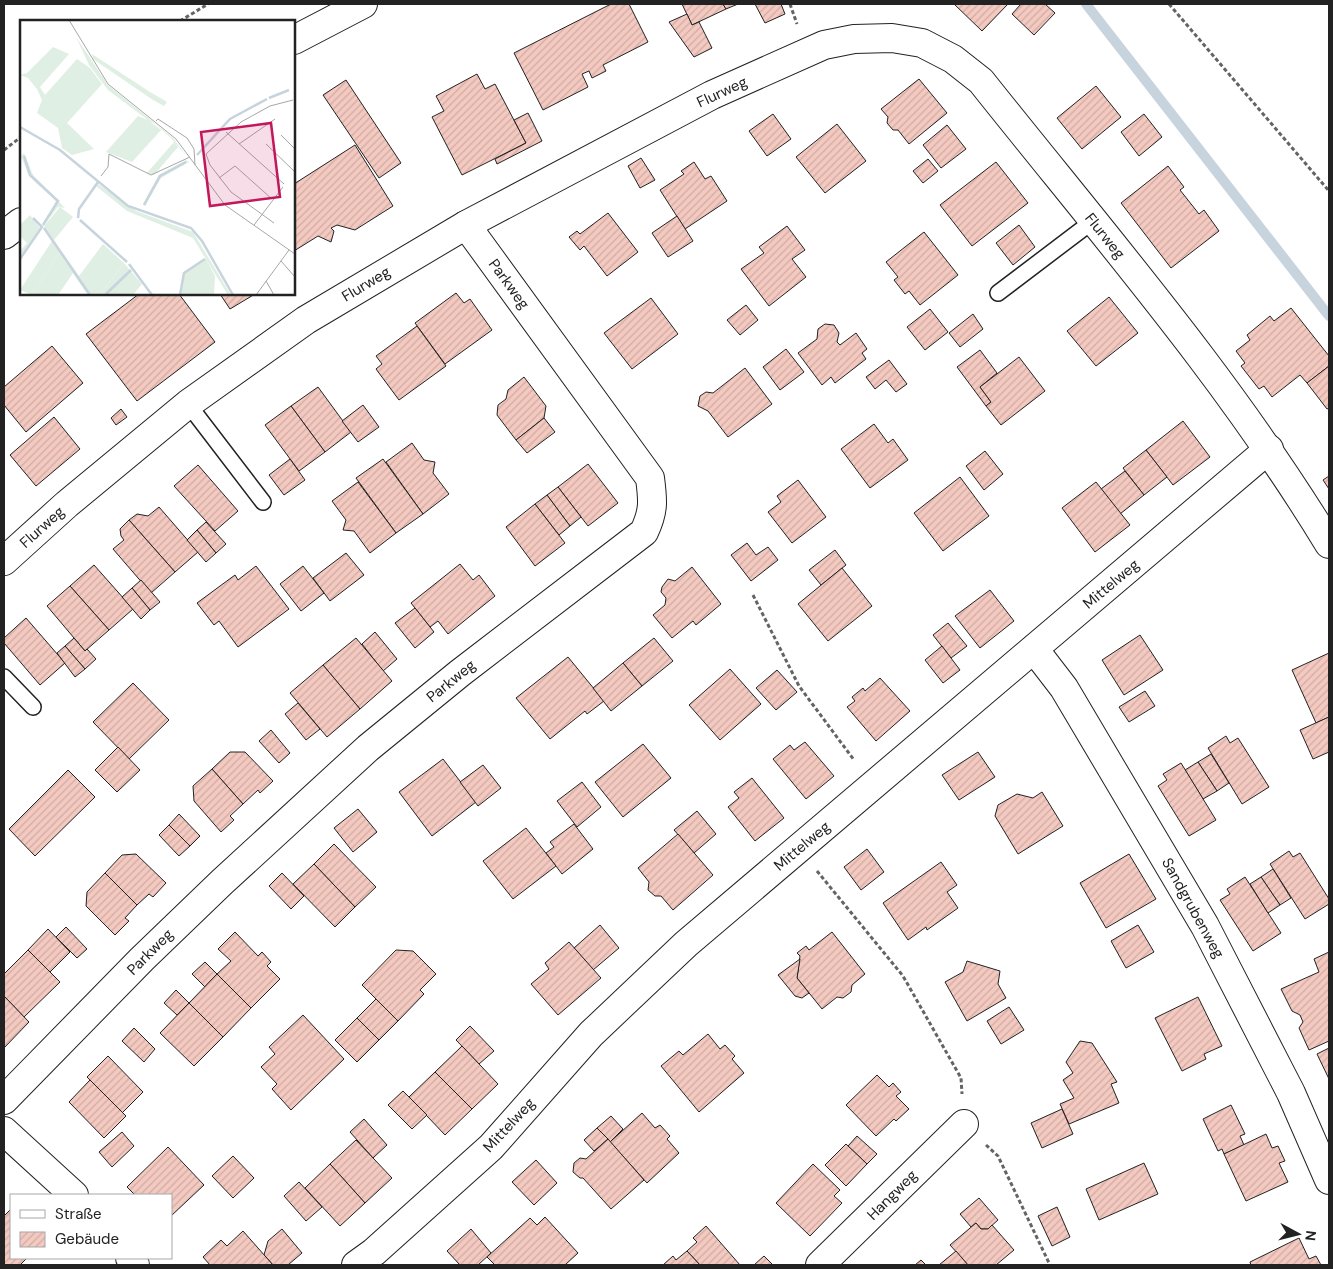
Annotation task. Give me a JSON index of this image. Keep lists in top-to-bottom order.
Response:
{
  "streets": {
    "street": [
      "Flurweg",
      "Parkweg",
      "Mittelweg",
      "Sandgrubenweg",
      "Hangweg"
    ]
  },
  "crossings": [
    ["Flurweg", "Parkweg"],
    ["Flurweg", "Mittelweg"],
    ["Mittelweg", "Sandgrubenweg"]
  ],
  "legend": ["Straße", "Gebäude"],
  "north": "right"
}
